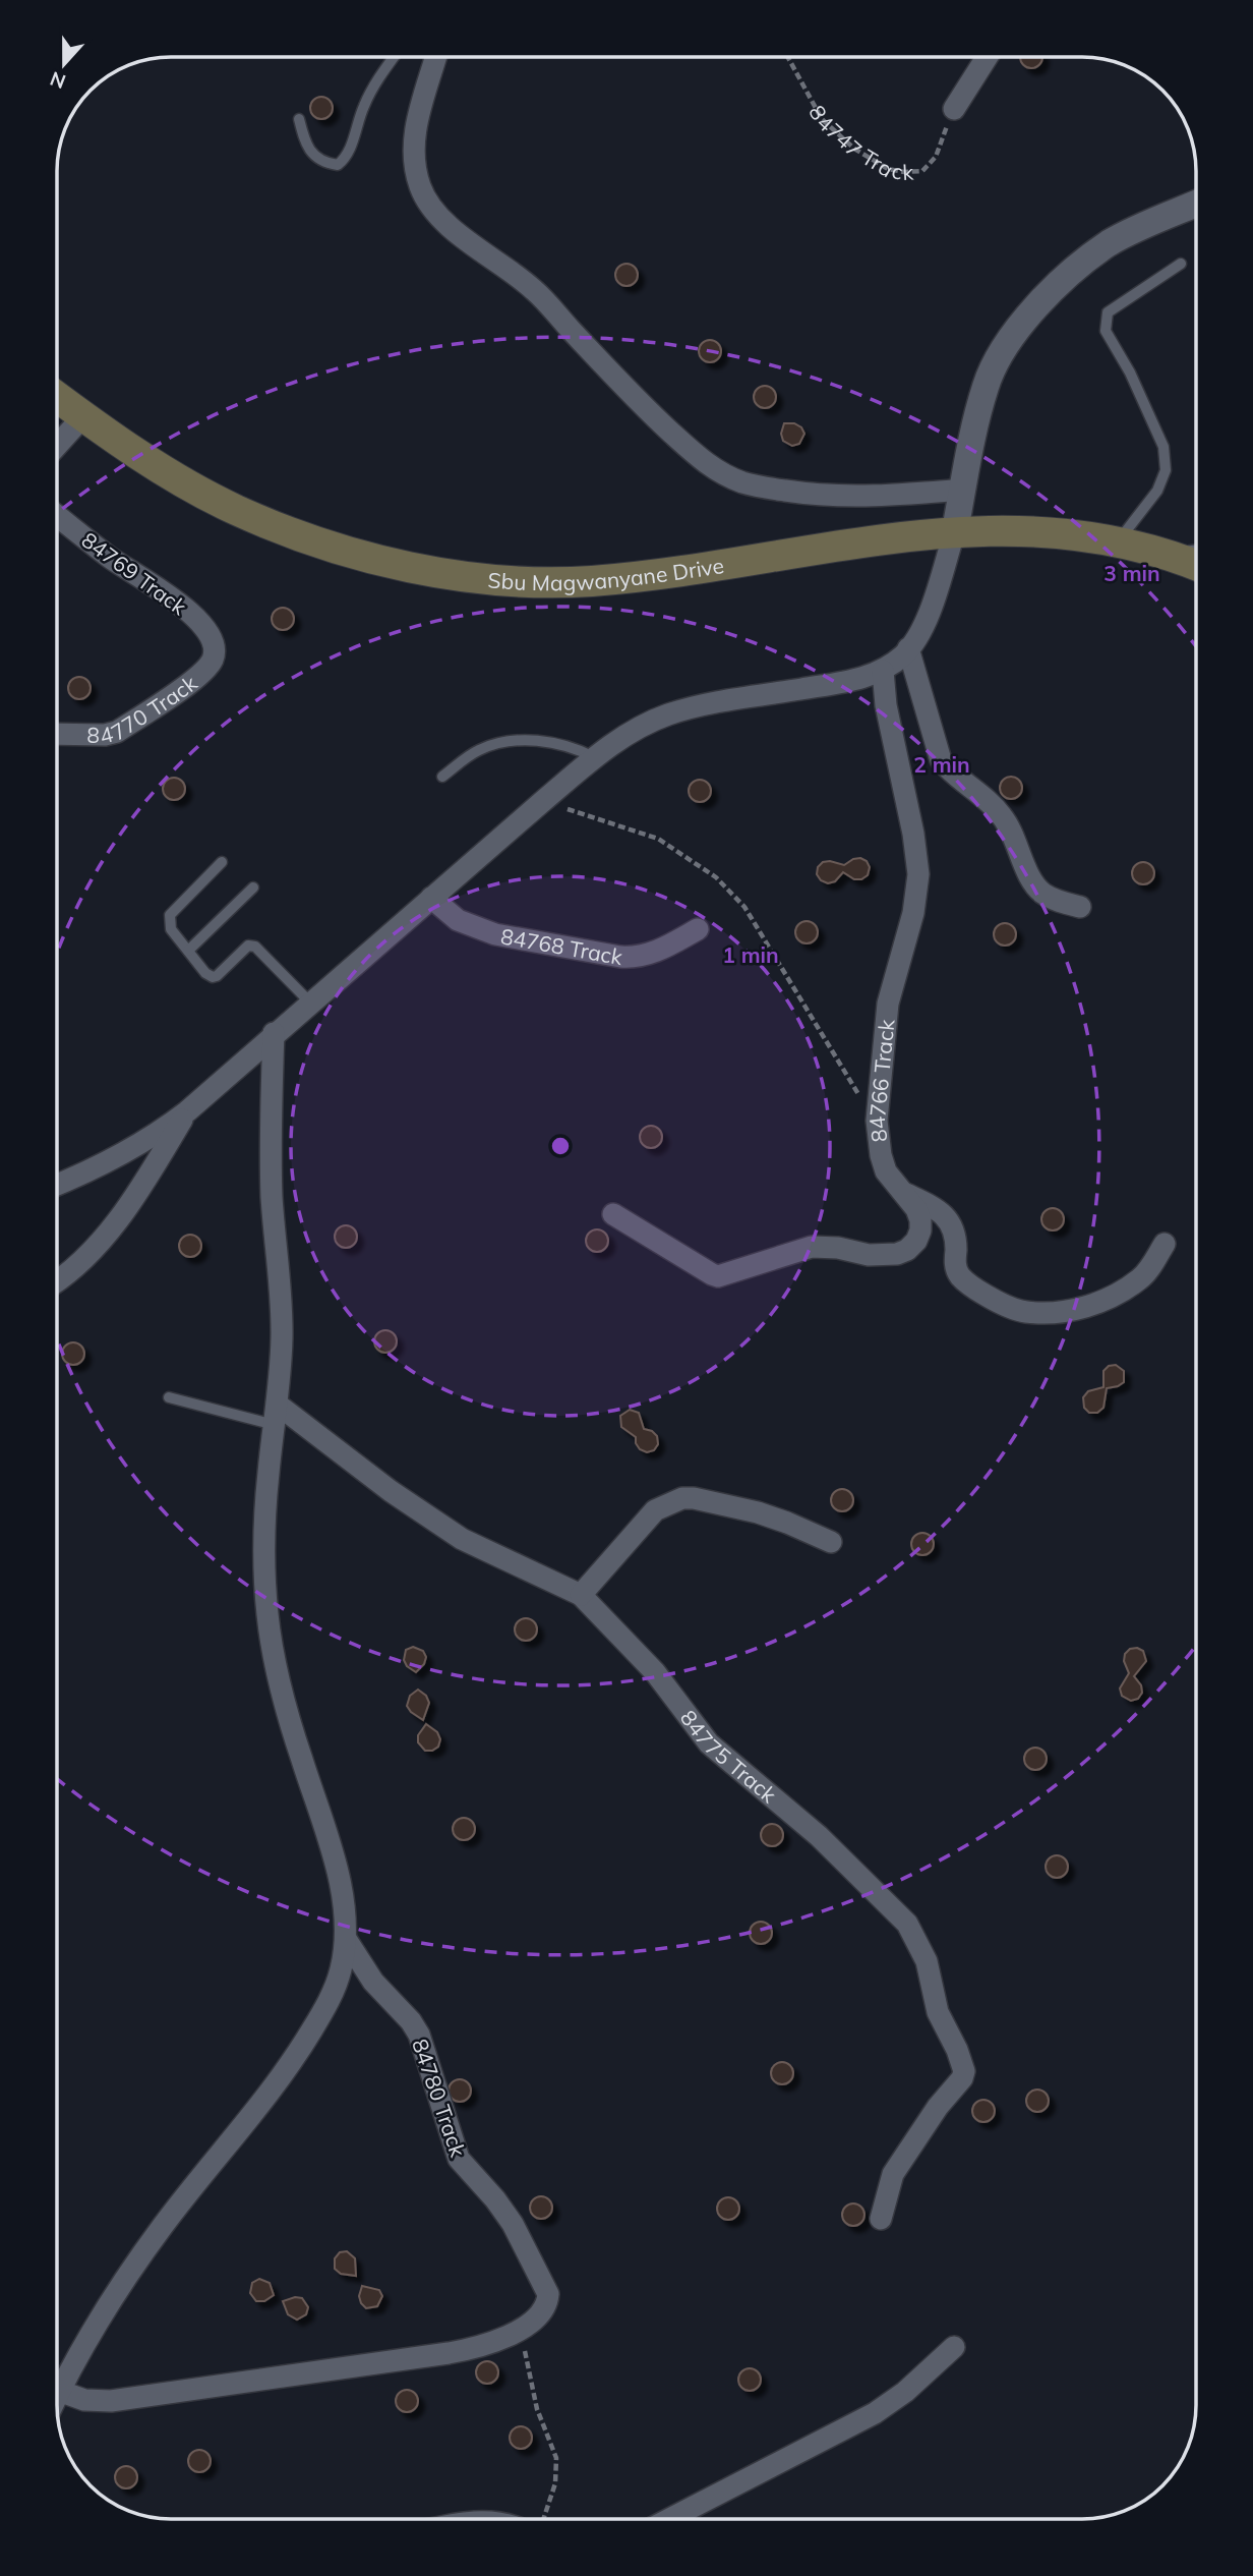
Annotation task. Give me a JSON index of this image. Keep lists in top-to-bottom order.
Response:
{
  "streets": {
    "main road": ["Sbu Magwanyane Drive"],
    "street": [
      "84769 Track",
      "84770 Track",
      "84768 Track",
      "84766 Track",
      "84775 Track",
      "84780 Track"
    ],
    "path": ["84747 Track"]
  },
  "crossings": [
    ["84769 Track", "84770 Track"]
  ],
  "north": "bottom",
  "rings": ["3 min", "2 min", "1 min"]
}
